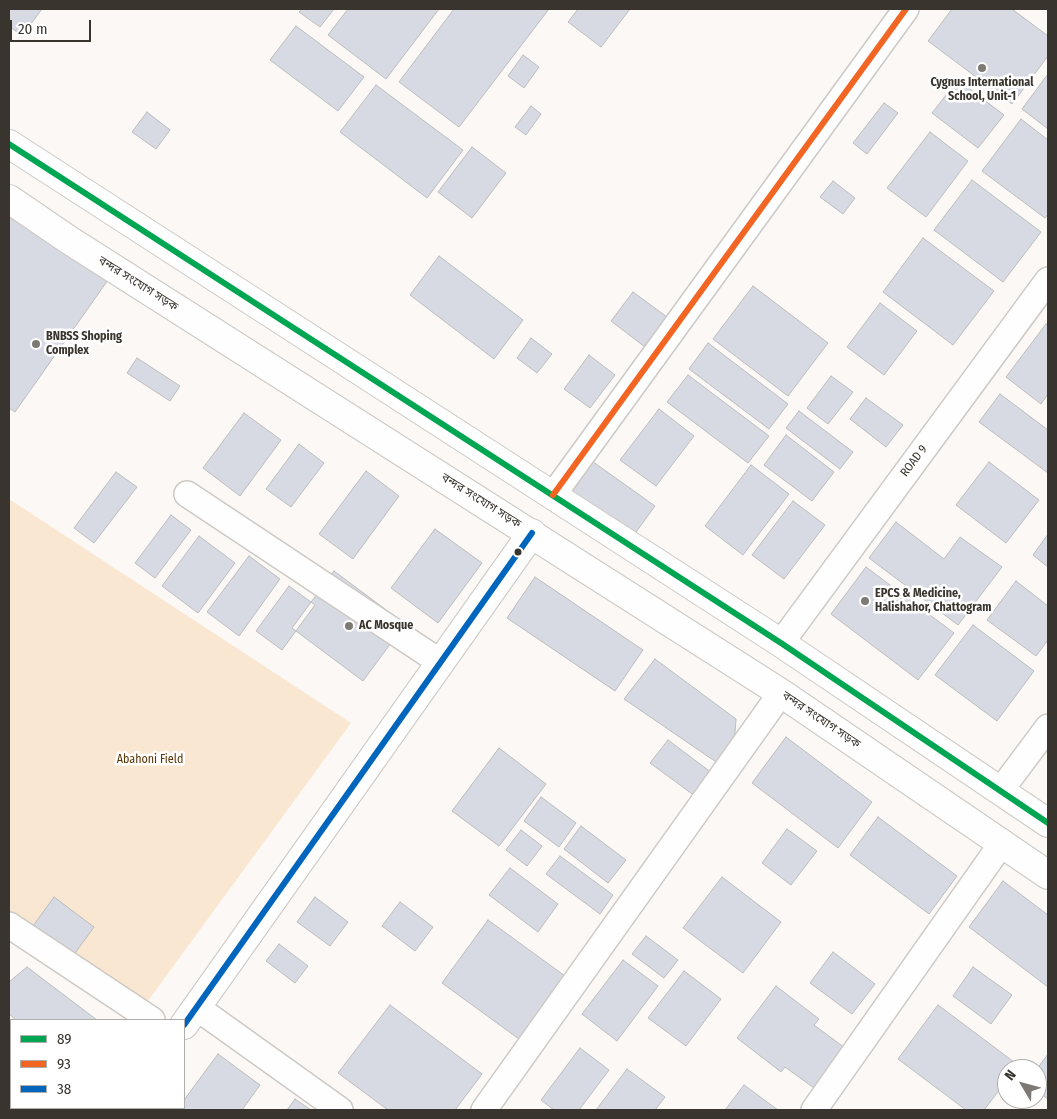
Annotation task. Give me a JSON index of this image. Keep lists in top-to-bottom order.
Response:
{
  "streets": {
    "main road": ["বন্দর সংযোগ সড়ক"],
    "street": ["ROAD 9"]
  },
  "parks": ["Abahoni Field"],
  "places": [
    "Cygnus International School, Unit-1",
    "BNBSS Shoping Complex",
    "EPCS & Medicine, Halishahor, Chattogram",
    "AC Mosque"
  ],
  "lines": ["transit line 93", "transit line 89", "transit line 38"],
  "legend": ["89", "93", "38"],
  "scale_bar": "20 m",
  "north": "top left"
}
